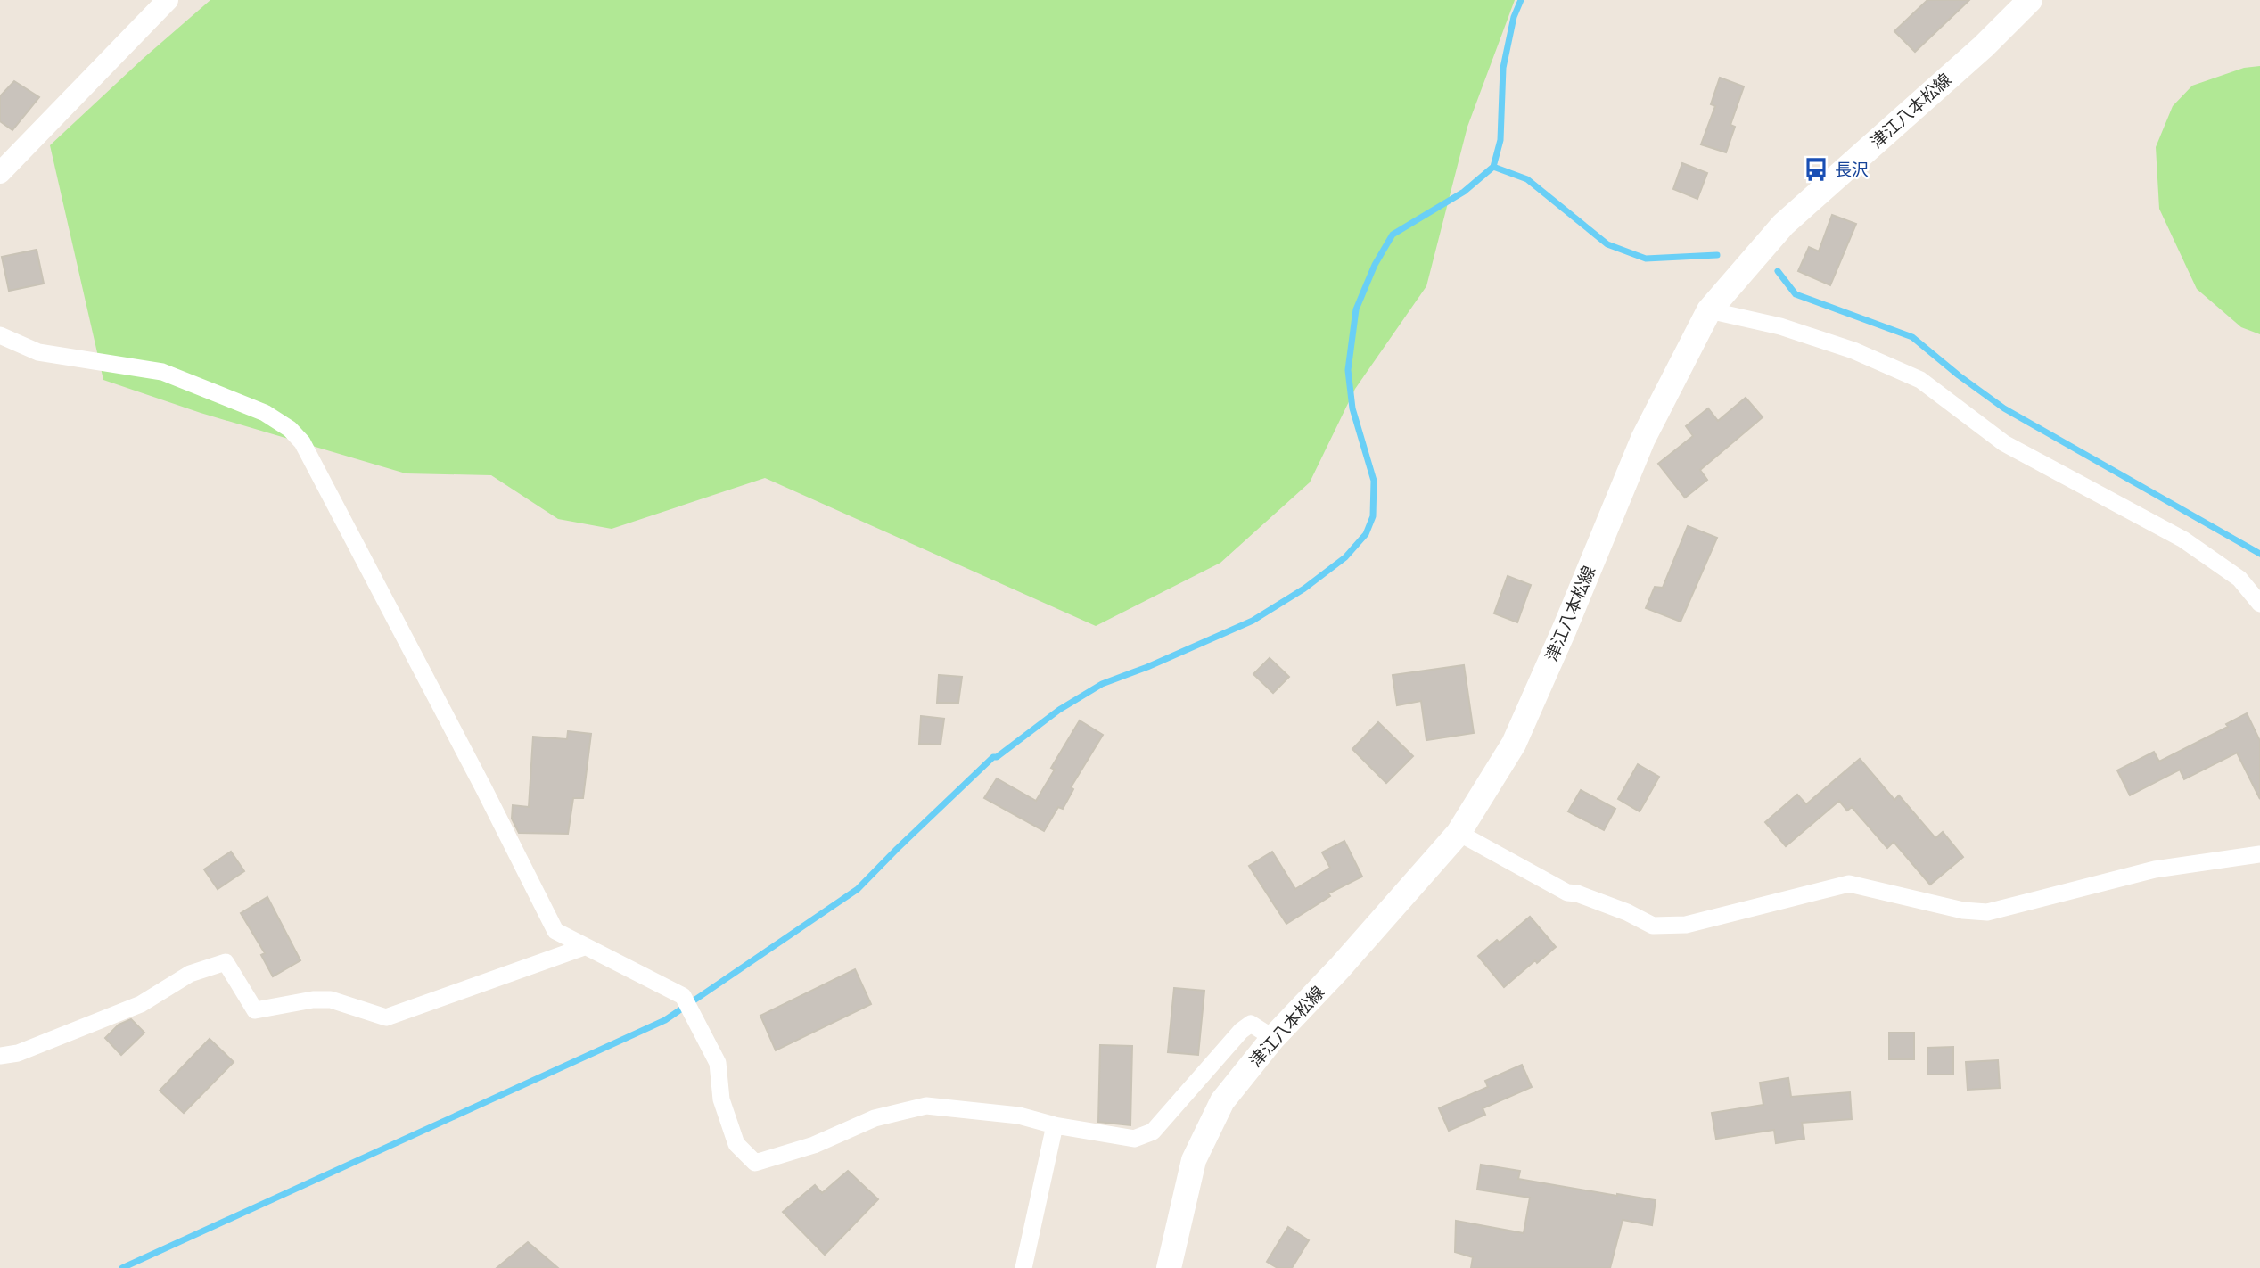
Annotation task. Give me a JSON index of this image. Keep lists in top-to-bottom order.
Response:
{
  "streets": {
    "main road": ["津江八本松線"]
  },
  "places": {
    "bus stop": ["長沢"]
  }
}
